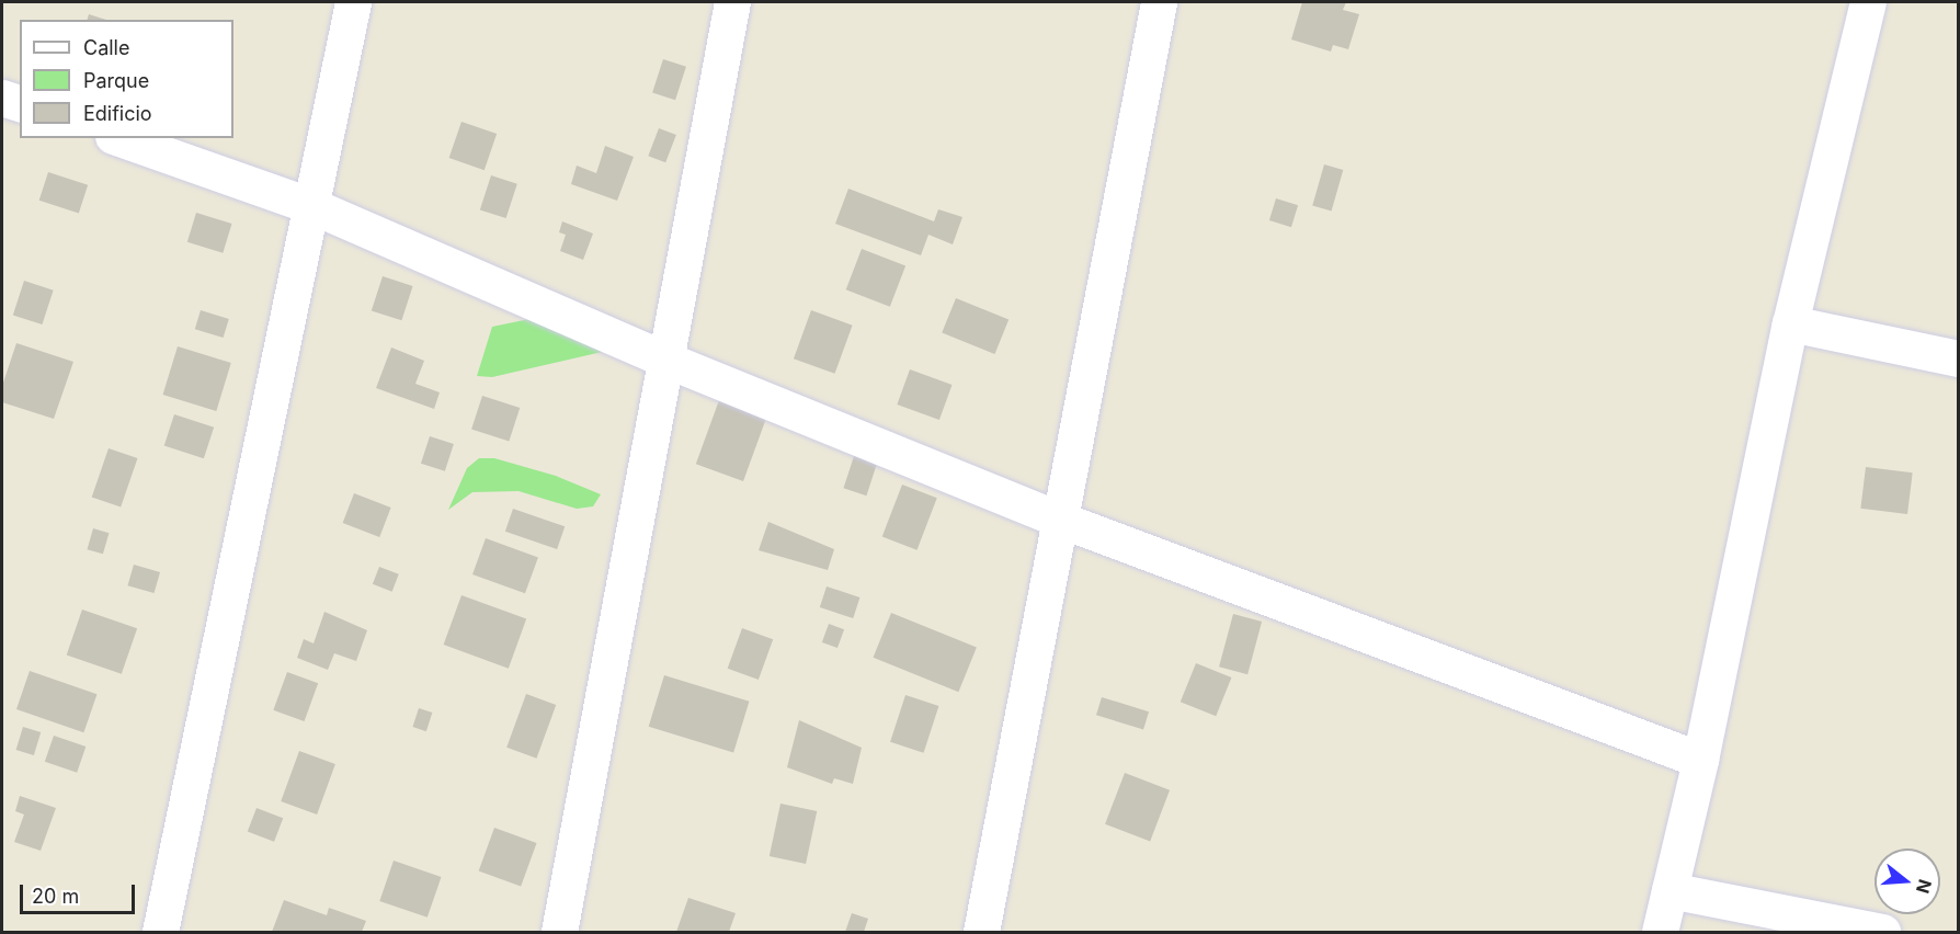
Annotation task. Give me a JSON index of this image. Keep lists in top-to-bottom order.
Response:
{
  "legend": ["Calle", "Parque", "Edificio"],
  "scale_bar": "20 m",
  "north": "right"
}
